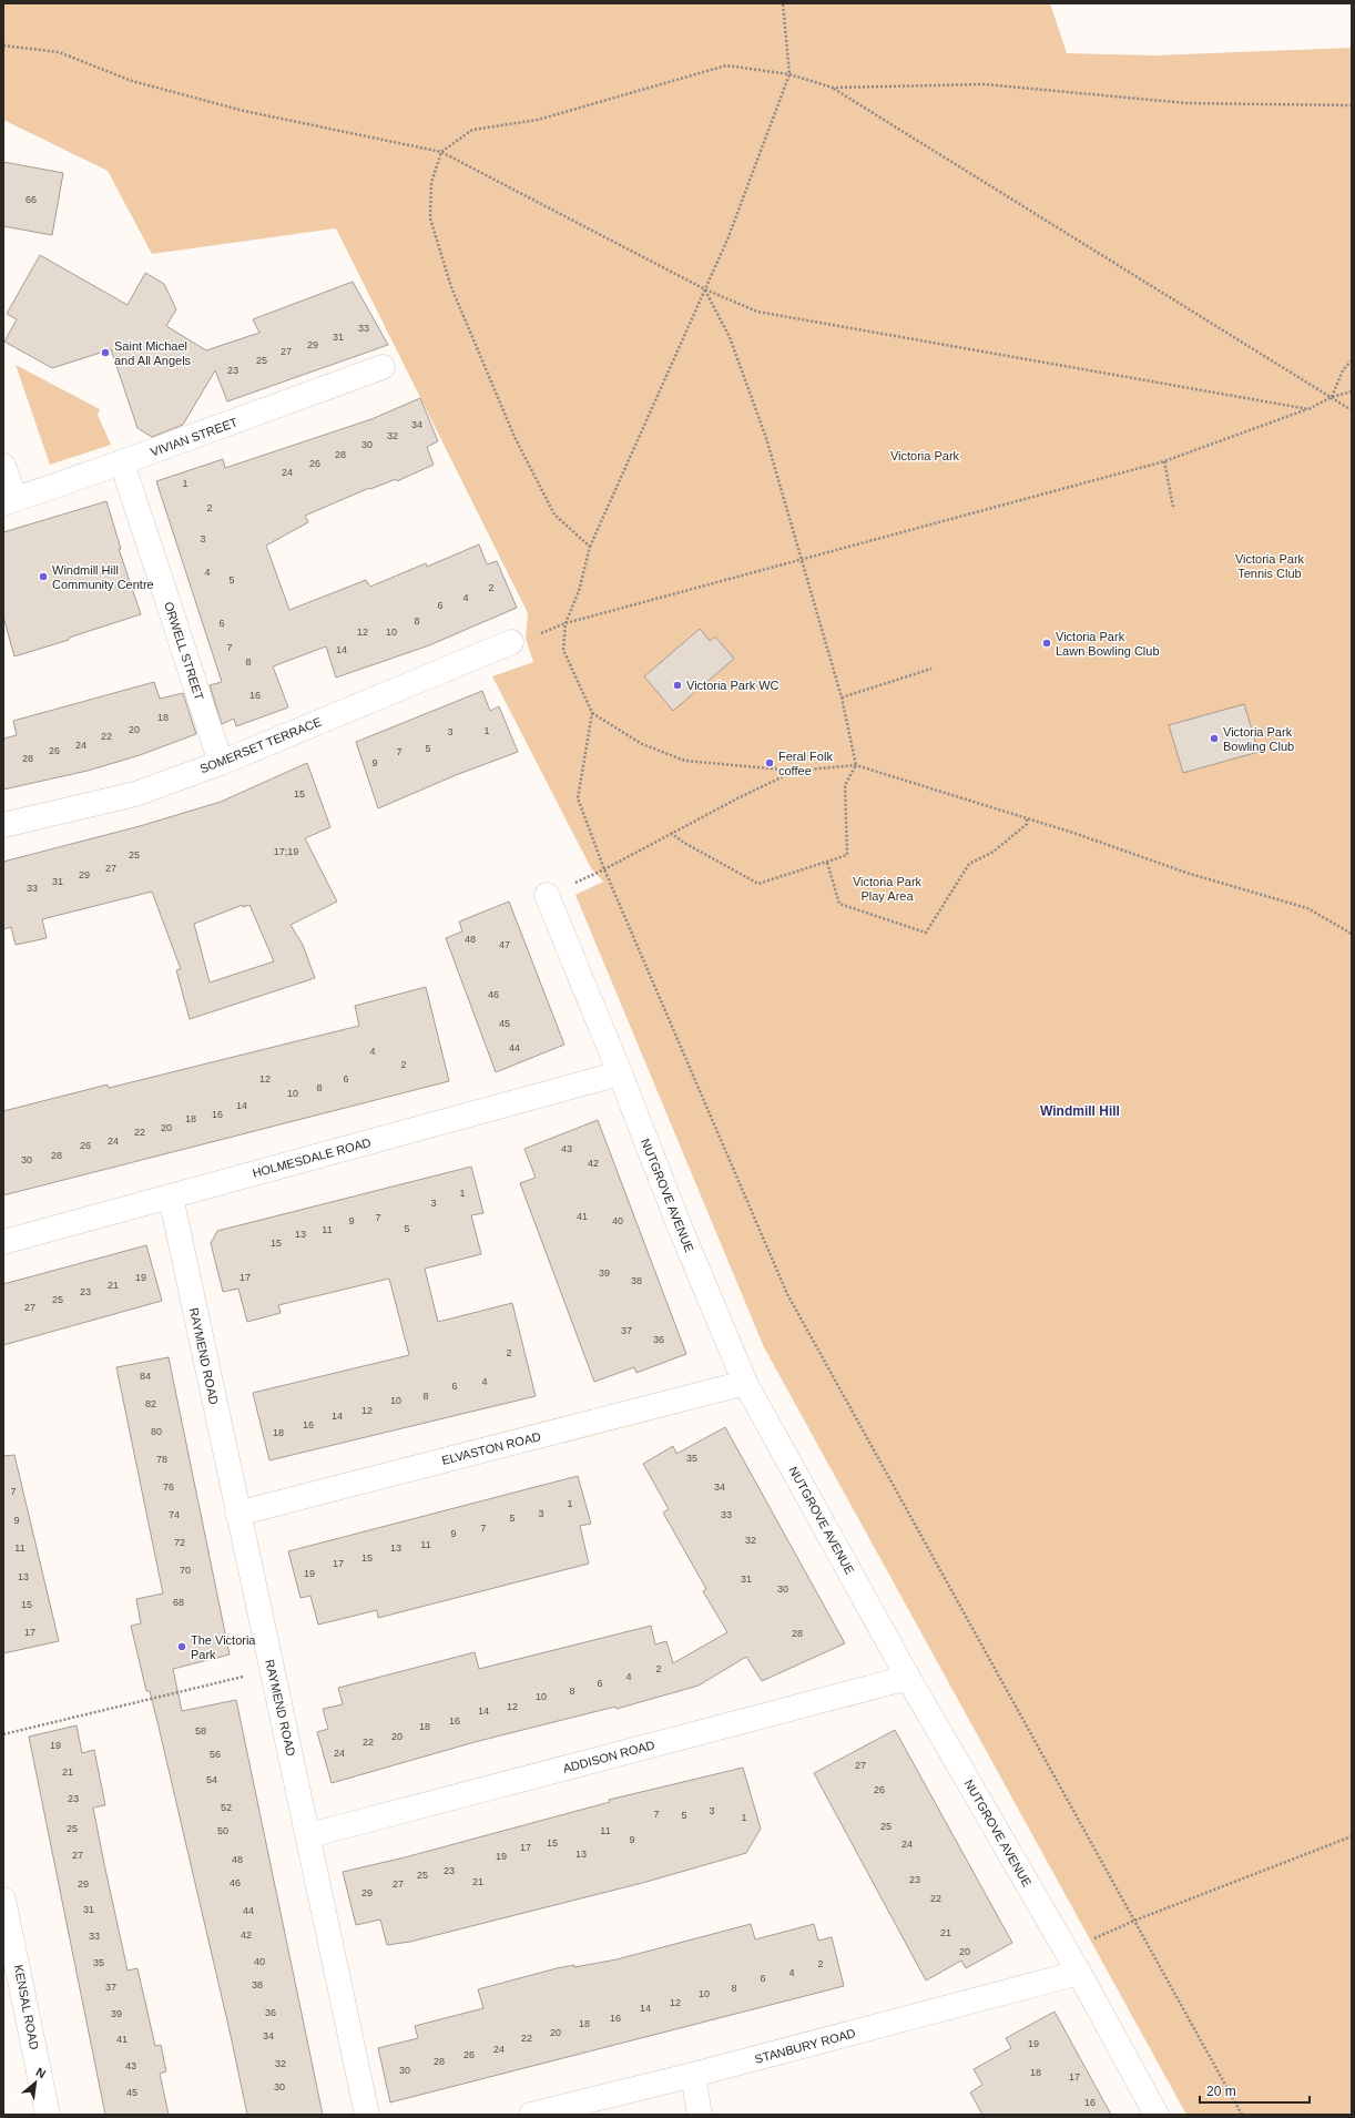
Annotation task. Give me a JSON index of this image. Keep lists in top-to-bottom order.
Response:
{
  "streets": {
    "street": [
      "VIVIAN STREET",
      "ORWELL STREET",
      "SOMERSET TERRACE",
      "HOLMESDALE ROAD",
      "NUTGROVE AVENUE",
      "RAYMEND ROAD",
      "ELVASTON ROAD",
      "ADDISON ROAD",
      "KENSAL ROAD",
      "STANBURY ROAD"
    ]
  },
  "crossings": [
    ["VIVIAN STREET", "ORWELL STREET"],
    ["ORWELL STREET", "SOMERSET TERRACE"],
    ["HOLMESDALE ROAD", "NUTGROVE AVENUE"],
    ["HOLMESDALE ROAD", "RAYMEND ROAD"],
    ["NUTGROVE AVENUE", "ELVASTON ROAD"],
    ["NUTGROVE AVENUE", "ADDISON ROAD"],
    ["NUTGROVE AVENUE", "STANBURY ROAD"],
    ["RAYMEND ROAD", "ELVASTON ROAD"],
    ["RAYMEND ROAD", "ADDISON ROAD"]
  ],
  "districts": ["Windmill Hill"],
  "parks": ["Victoria Park", "Victoria Park Tennis Club", "Victoria Park Play Area"],
  "places": [
    "Saint Michael and All Angels",
    "Windmill Hill Community Centre",
    "Victoria Park Lawn Bowling Club",
    "Victoria Park WC",
    "Victoria Park Bowling Club",
    "Feral Folk coffee",
    "The Victoria Park"
  ],
  "house_numbers": [
    "66",
    "33",
    "31",
    "29",
    "27",
    "25",
    "23",
    "34",
    "32",
    "30",
    "28",
    "26",
    "24",
    "1",
    "2",
    "3",
    "4",
    "5",
    "2",
    "4",
    "6",
    "8",
    "6",
    "12",
    "10",
    "7",
    "14",
    "8",
    "16",
    "18",
    "20",
    "1",
    "3",
    "22",
    "24",
    "5",
    "26",
    "7",
    "28",
    "9",
    "15",
    "17;19",
    "25",
    "27",
    "29",
    "31",
    "33",
    "48",
    "47",
    "46",
    "45",
    "44",
    "4",
    "2",
    "12",
    "6",
    "8",
    "10",
    "14",
    "16",
    "18",
    "20",
    "22",
    "24",
    "26",
    "43",
    "28",
    "30",
    "42",
    "1",
    "3",
    "41",
    "7",
    "9",
    "40",
    "5",
    "11",
    "13",
    "15",
    "39",
    "19",
    "17",
    "38",
    "21",
    "23",
    "25",
    "27",
    "37",
    "36",
    "2",
    "84",
    "4",
    "6",
    "8",
    "10",
    "82",
    "12",
    "14",
    "16",
    "80",
    "18",
    "35",
    "78",
    "76",
    "34",
    "7",
    "1",
    "3",
    "74",
    "33",
    "5",
    "9",
    "7",
    "9",
    "32",
    "72",
    "11",
    "11",
    "13",
    "15",
    "17",
    "70",
    "19",
    "13",
    "31",
    "30",
    "68",
    "15",
    "17",
    "28",
    "2",
    "4",
    "6",
    "8",
    "10",
    "12",
    "14",
    "16",
    "18",
    "58",
    "20",
    "22",
    "19",
    "24",
    "56",
    "27",
    "21",
    "54",
    "26",
    "23",
    "52",
    "3",
    "7",
    "5",
    "1",
    "25",
    "25",
    "50",
    "11",
    "9",
    "15",
    "24",
    "17",
    "13",
    "27",
    "19",
    "48",
    "23",
    "25",
    "23",
    "21",
    "46",
    "29",
    "27",
    "29",
    "22",
    "31",
    "44",
    "21",
    "42",
    "33",
    "20",
    "40",
    "35",
    "2",
    "4",
    "6",
    "38",
    "37",
    "8",
    "10",
    "12",
    "14",
    "36",
    "39",
    "16",
    "18",
    "20",
    "34",
    "22",
    "41",
    "19",
    "24",
    "26",
    "28",
    "32",
    "43",
    "30",
    "18",
    "17",
    "30",
    "45",
    "16"
  ],
  "scale_bar": "20 m",
  "north": "top right"
}
